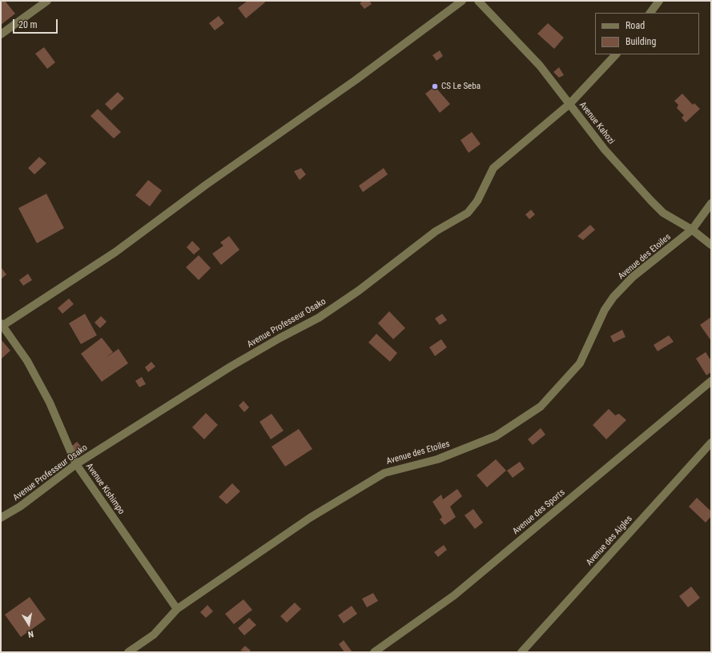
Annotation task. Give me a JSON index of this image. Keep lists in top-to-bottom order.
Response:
{
  "streets": {
    "street": [
      "Avenue Kahozi",
      "Avenue des Etoiles",
      "Avenue Professeur Osako",
      "Avenue Kishimpo",
      "Avenue des Sports",
      "Avenue des Aigles"
    ]
  },
  "crossings": [
    ["Avenue Kahozi", "Avenue des Etoiles"],
    ["Avenue Kahozi", "Avenue Professeur Osako"],
    ["Avenue des Etoiles", "Avenue Kishimpo"],
    ["Avenue Professeur Osako", "Avenue Kishimpo"]
  ],
  "places": ["CS Le Seba"],
  "legend": ["Road", "Building"],
  "scale_bar": "20 m",
  "north": "bottom"
}
